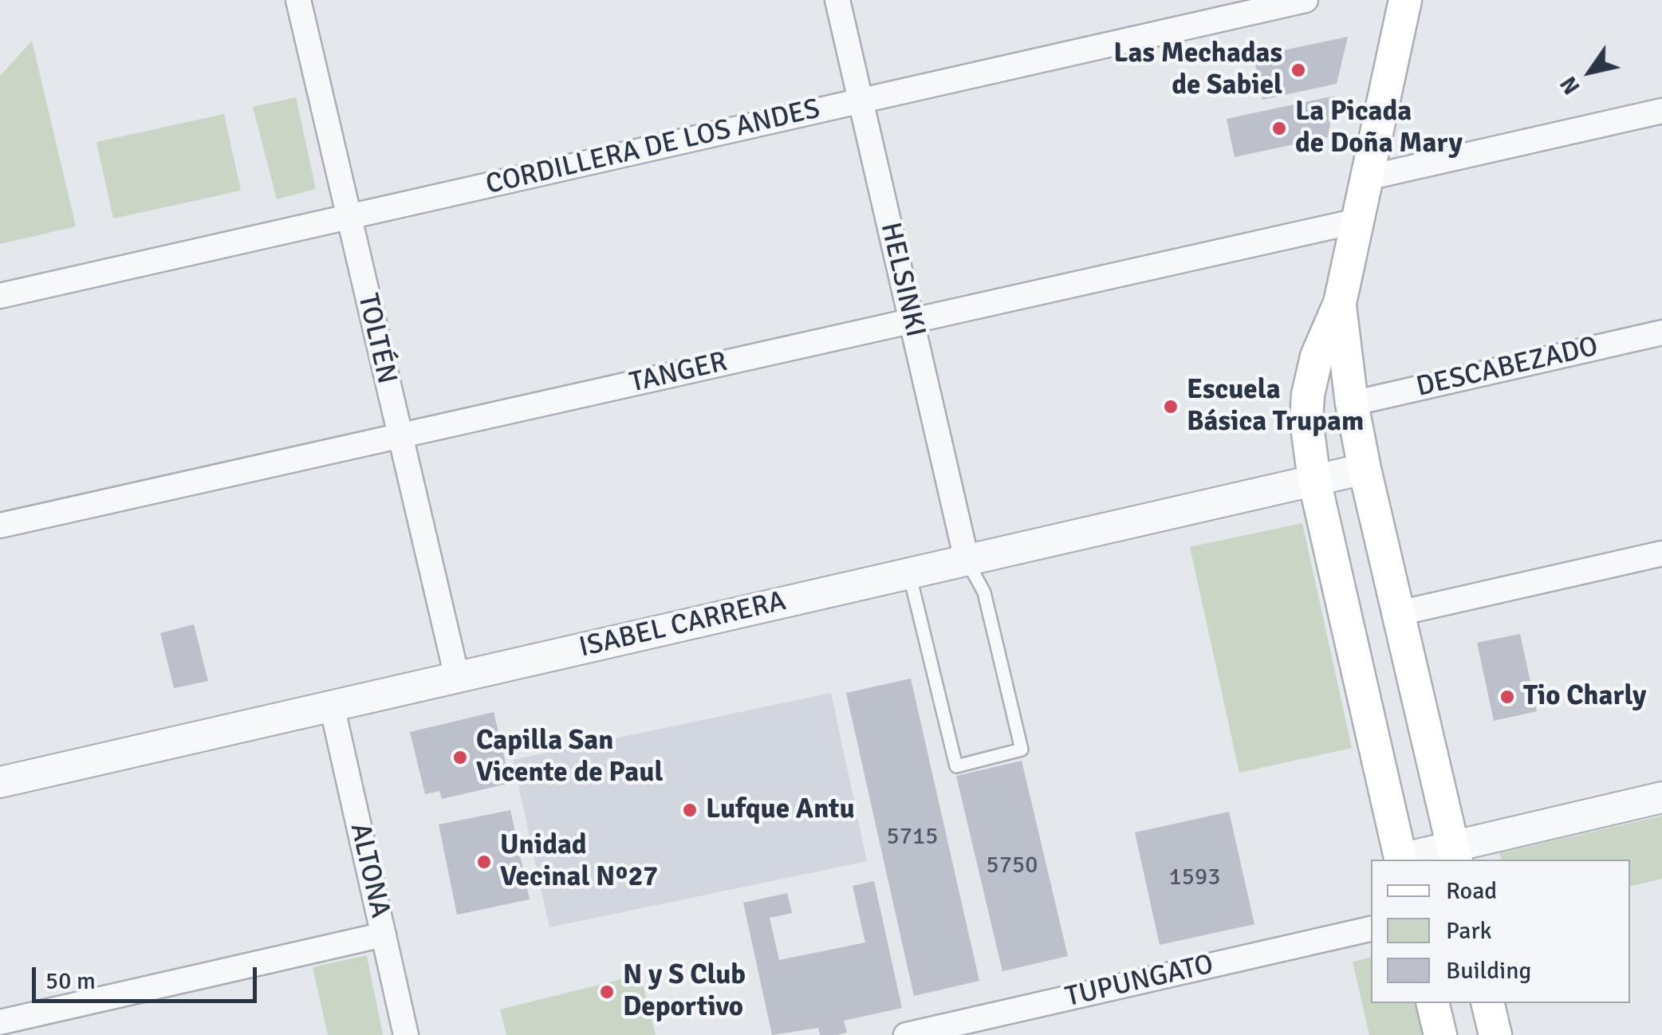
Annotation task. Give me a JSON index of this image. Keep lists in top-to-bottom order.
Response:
{
  "streets": {
    "street": [
      "CORDILLERA DE LOS ANDES",
      "HELSINKI",
      "TOLTÉN",
      "DESCABEZADO",
      "TANGER",
      "ISABEL CARRERA",
      "ALTONA",
      "TUPUNGATO"
    ]
  },
  "crossings": [
    ["CORDILLERA DE LOS ANDES", "HELSINKI"],
    ["CORDILLERA DE LOS ANDES", "TOLTÉN"],
    ["HELSINKI", "TANGER"],
    ["HELSINKI", "ISABEL CARRERA"],
    ["TOLTÉN", "TANGER"],
    ["TOLTÉN", "ISABEL CARRERA"],
    ["ISABEL CARRERA", "ALTONA"]
  ],
  "places": [
    "Las Mechadas de Sabiel",
    "La Picada de Doña Mary",
    "Escuela Básica Trupam",
    "Tio Charly",
    "Capilla San Vicente de Paul",
    "Lufque Antu",
    "Unidad Vecinal Nº27",
    "N y S Club Deportivo"
  ],
  "house_numbers": ["5715", "5750", "1593"],
  "legend": ["Road", "Park", "Building"],
  "scale_bar": "50 m",
  "north": "bottom left"
}
